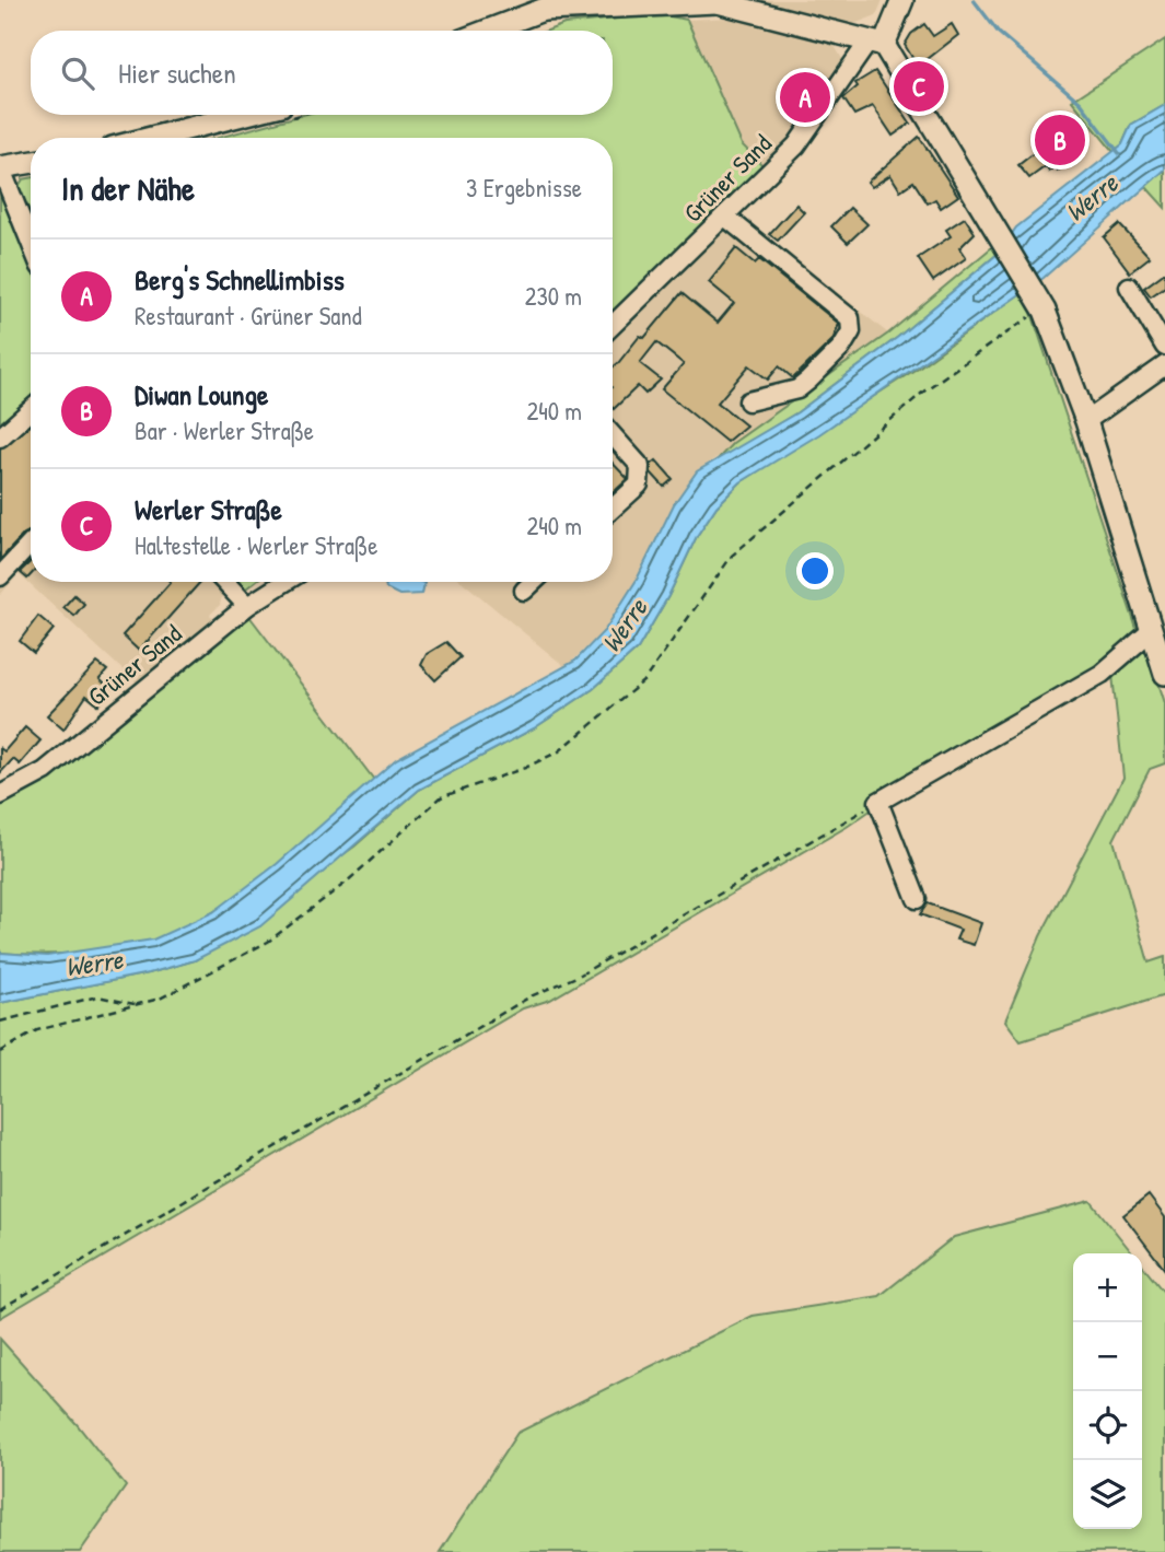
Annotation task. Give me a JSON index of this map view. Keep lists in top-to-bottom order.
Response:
{
  "streets": {
    "street": ["Grüner Sand"]
  },
  "water": ["Werre"],
  "page": {
    "search": "Hier suchen",
    "pins": ["C", "A", "B"],
    "heading": ["In der Nähe", "3 Ergebnisse"],
    "list": [
      {
        "mark": "A",
        "name": "Berg's Schnellimbiss",
        "note": "Restaurant · Grüner Sand",
        "value": "230 m"
      },
      {
        "mark": "B",
        "name": "Diwan Lounge",
        "note": "Bar · Werler Straße",
        "value": "240 m"
      },
      {
        "mark": "C",
        "name": "Werler Straße",
        "note": "Haltestelle · Werler Straße",
        "value": "240 m"
      }
    ],
    "map_buttons": ["+", "−"]
  }
}
